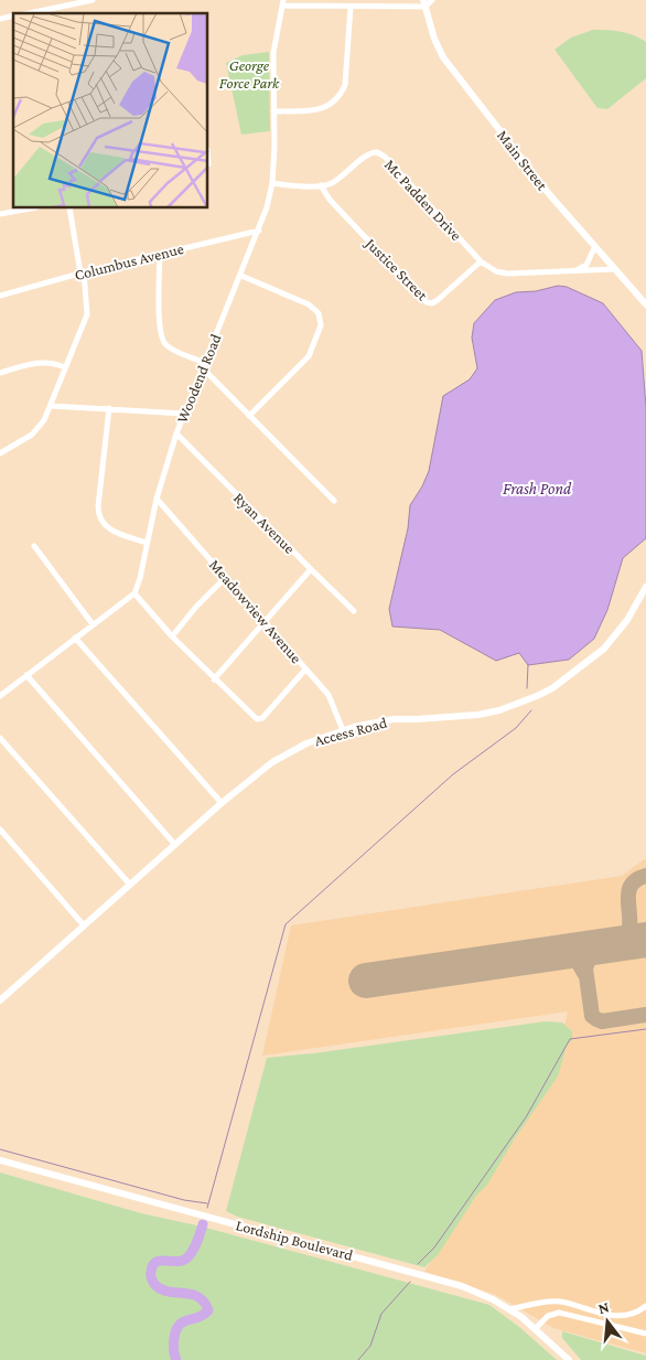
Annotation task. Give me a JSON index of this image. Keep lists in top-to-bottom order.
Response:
{
  "streets": {
    "main road": ["Main Street", "Access Road", "Lordship Boulevard"],
    "street": [
      "Mc Padden Drive",
      "Columbus Avenue",
      "Justice Street",
      "Woodend Road",
      "Ryan Avenue",
      "Meadowview Avenue"
    ]
  },
  "crossings": [
    ["Main Street", "Mc Padden Drive"],
    ["Mc Padden Drive", "Justice Street"],
    ["Mc Padden Drive", "Woodend Road"],
    ["Columbus Avenue", "Woodend Road"],
    ["Woodend Road", "Ryan Avenue"],
    ["Woodend Road", "Meadowview Avenue"],
    ["Meadowview Avenue", "Access Road"]
  ],
  "water": ["Frash Pond"],
  "parks": ["George Force Park"],
  "north": "top"
}
